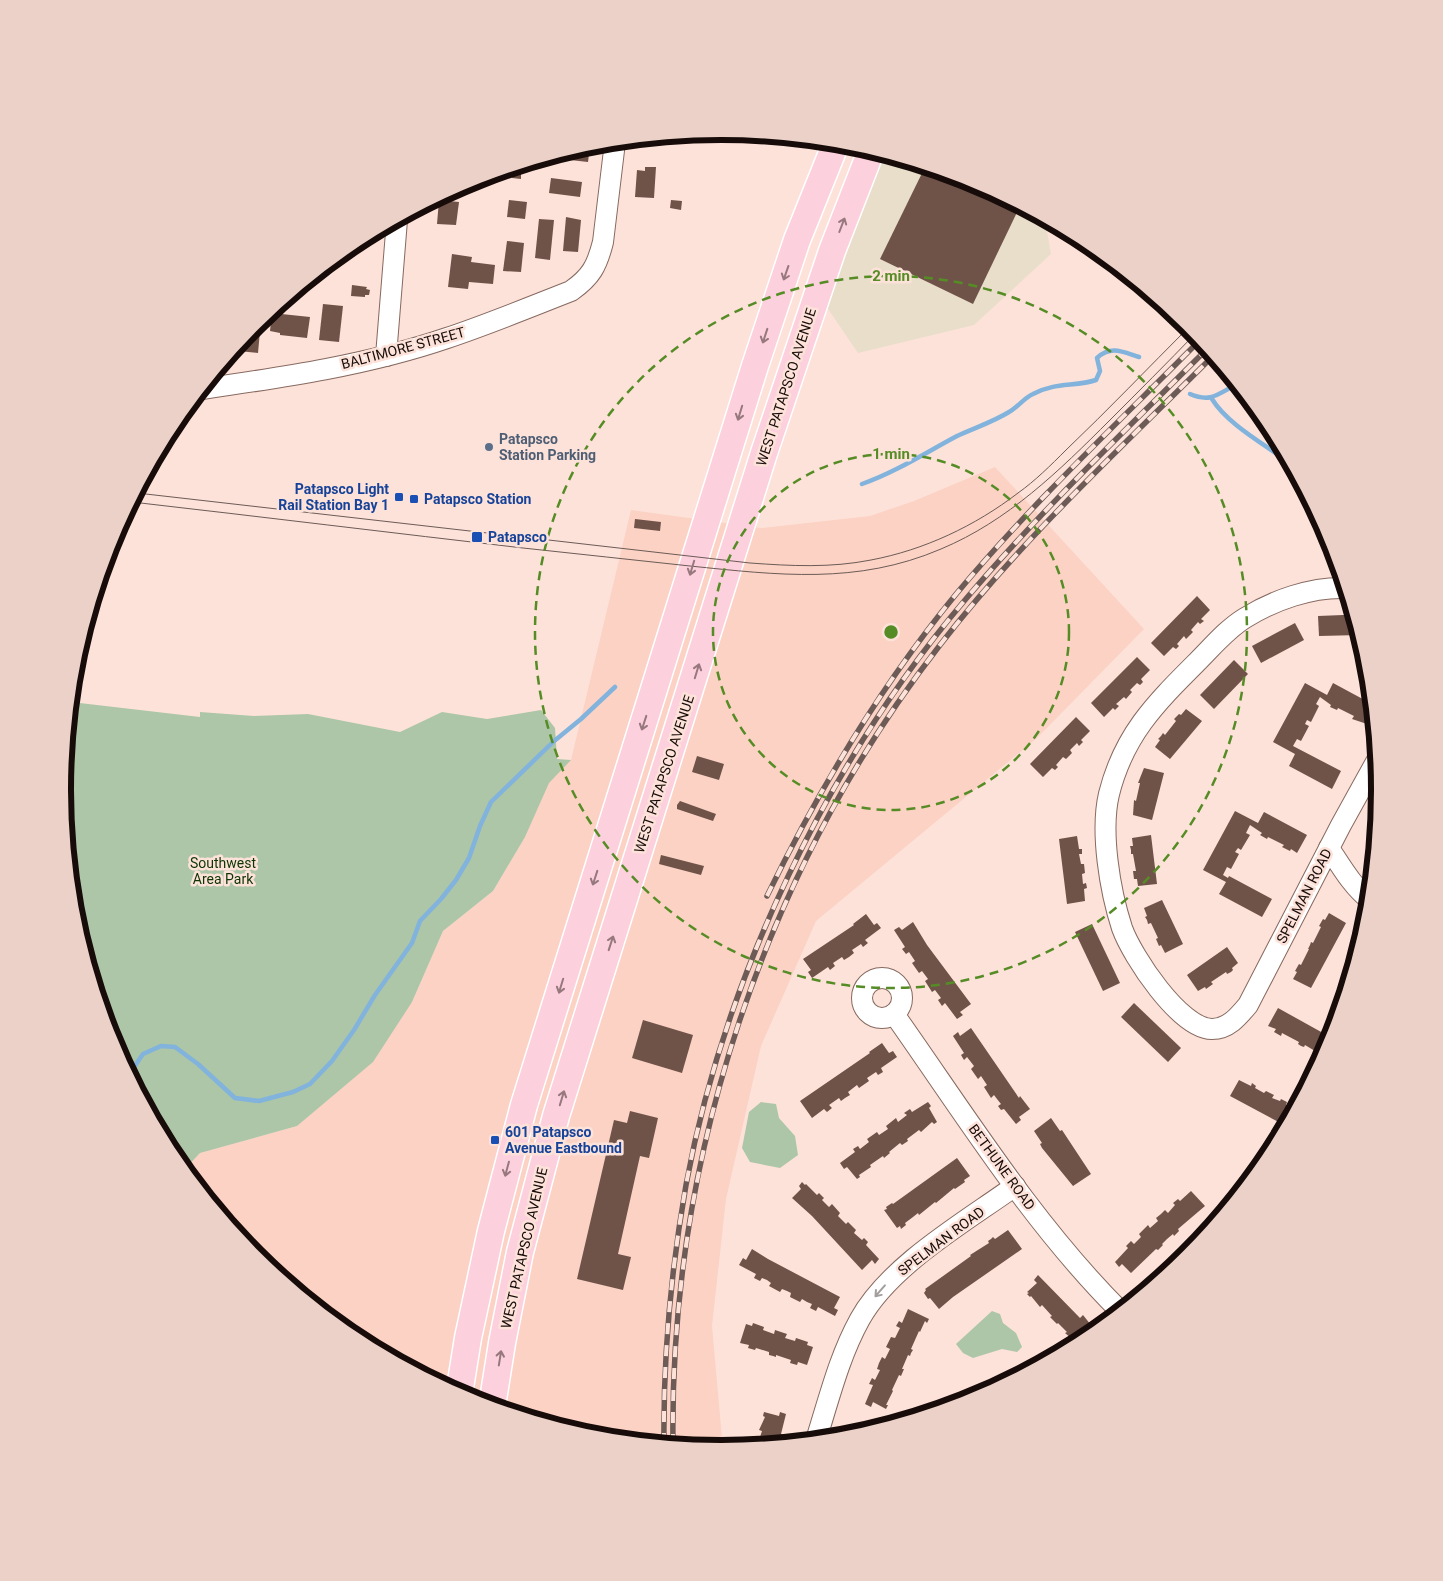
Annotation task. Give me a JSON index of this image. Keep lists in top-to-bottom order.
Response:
{
  "streets": {
    "main road": ["WEST PATAPSCO AVENUE"],
    "street": ["BALTIMORE STREET", "SPELMAN ROAD", "BETHUNE ROAD"]
  },
  "crossings": [
    ["SPELMAN ROAD", "BETHUNE ROAD"]
  ],
  "parks": ["Southwest Area Park"],
  "places": {
    "other": ["Patapsco Station Parking"],
    "transit": [
      "Patapsco Light Rail Station Bay 1",
      "Patapsco Station",
      "Patapsco",
      "601 Patapsco Avenue Eastbound"
    ]
  },
  "rings": ["2 min", "1 min"]
}
